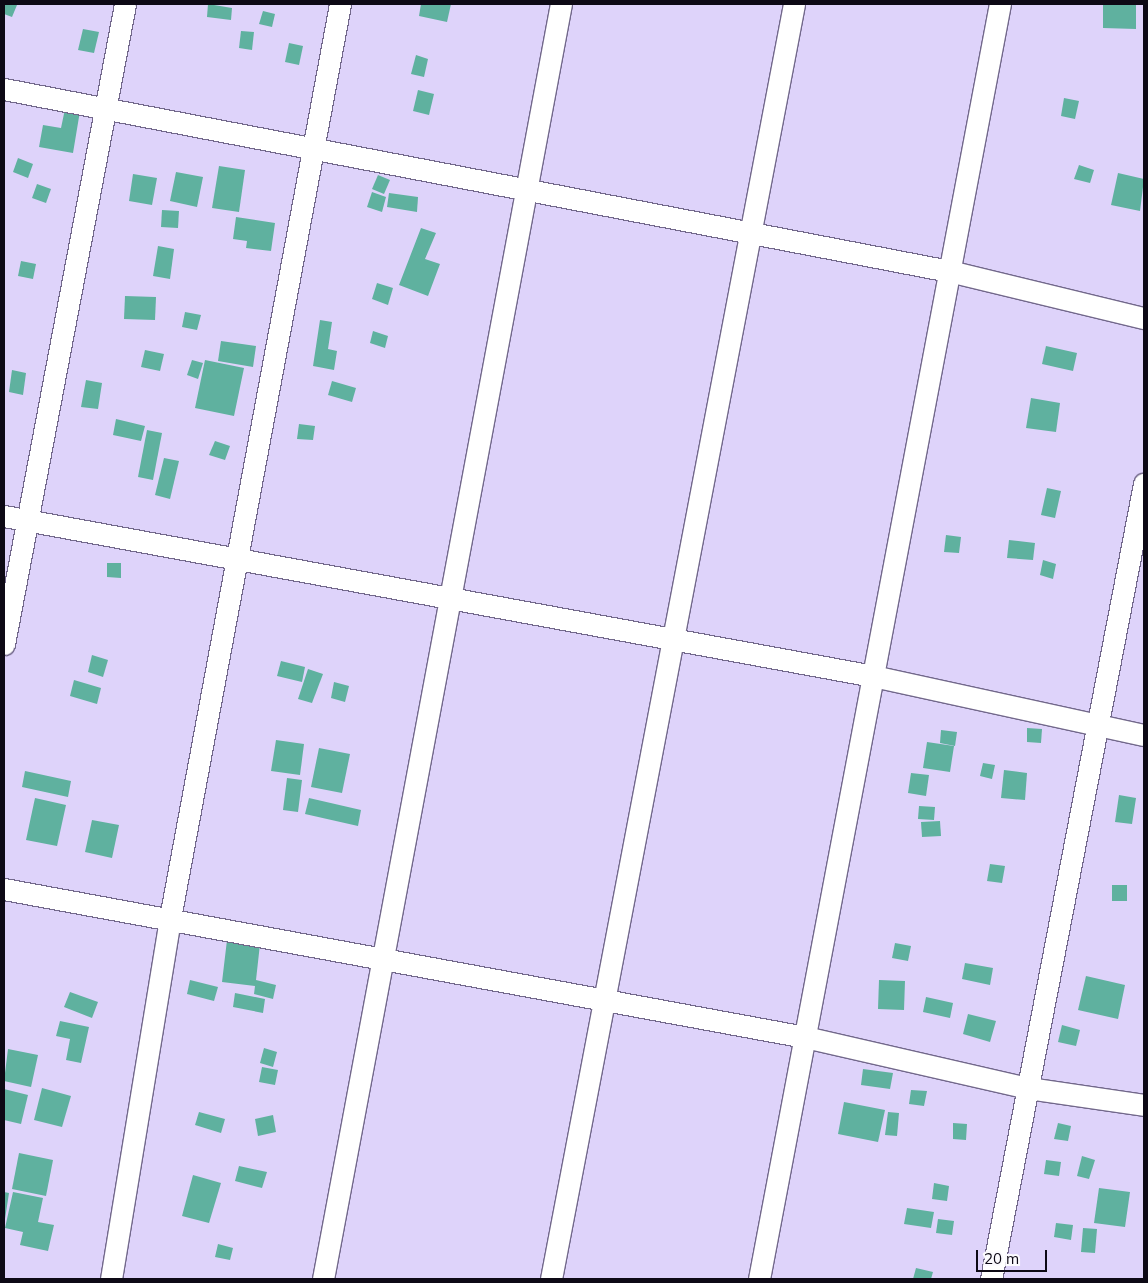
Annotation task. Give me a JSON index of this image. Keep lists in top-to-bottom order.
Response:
{
  "scale_bar": "20 m"
}
